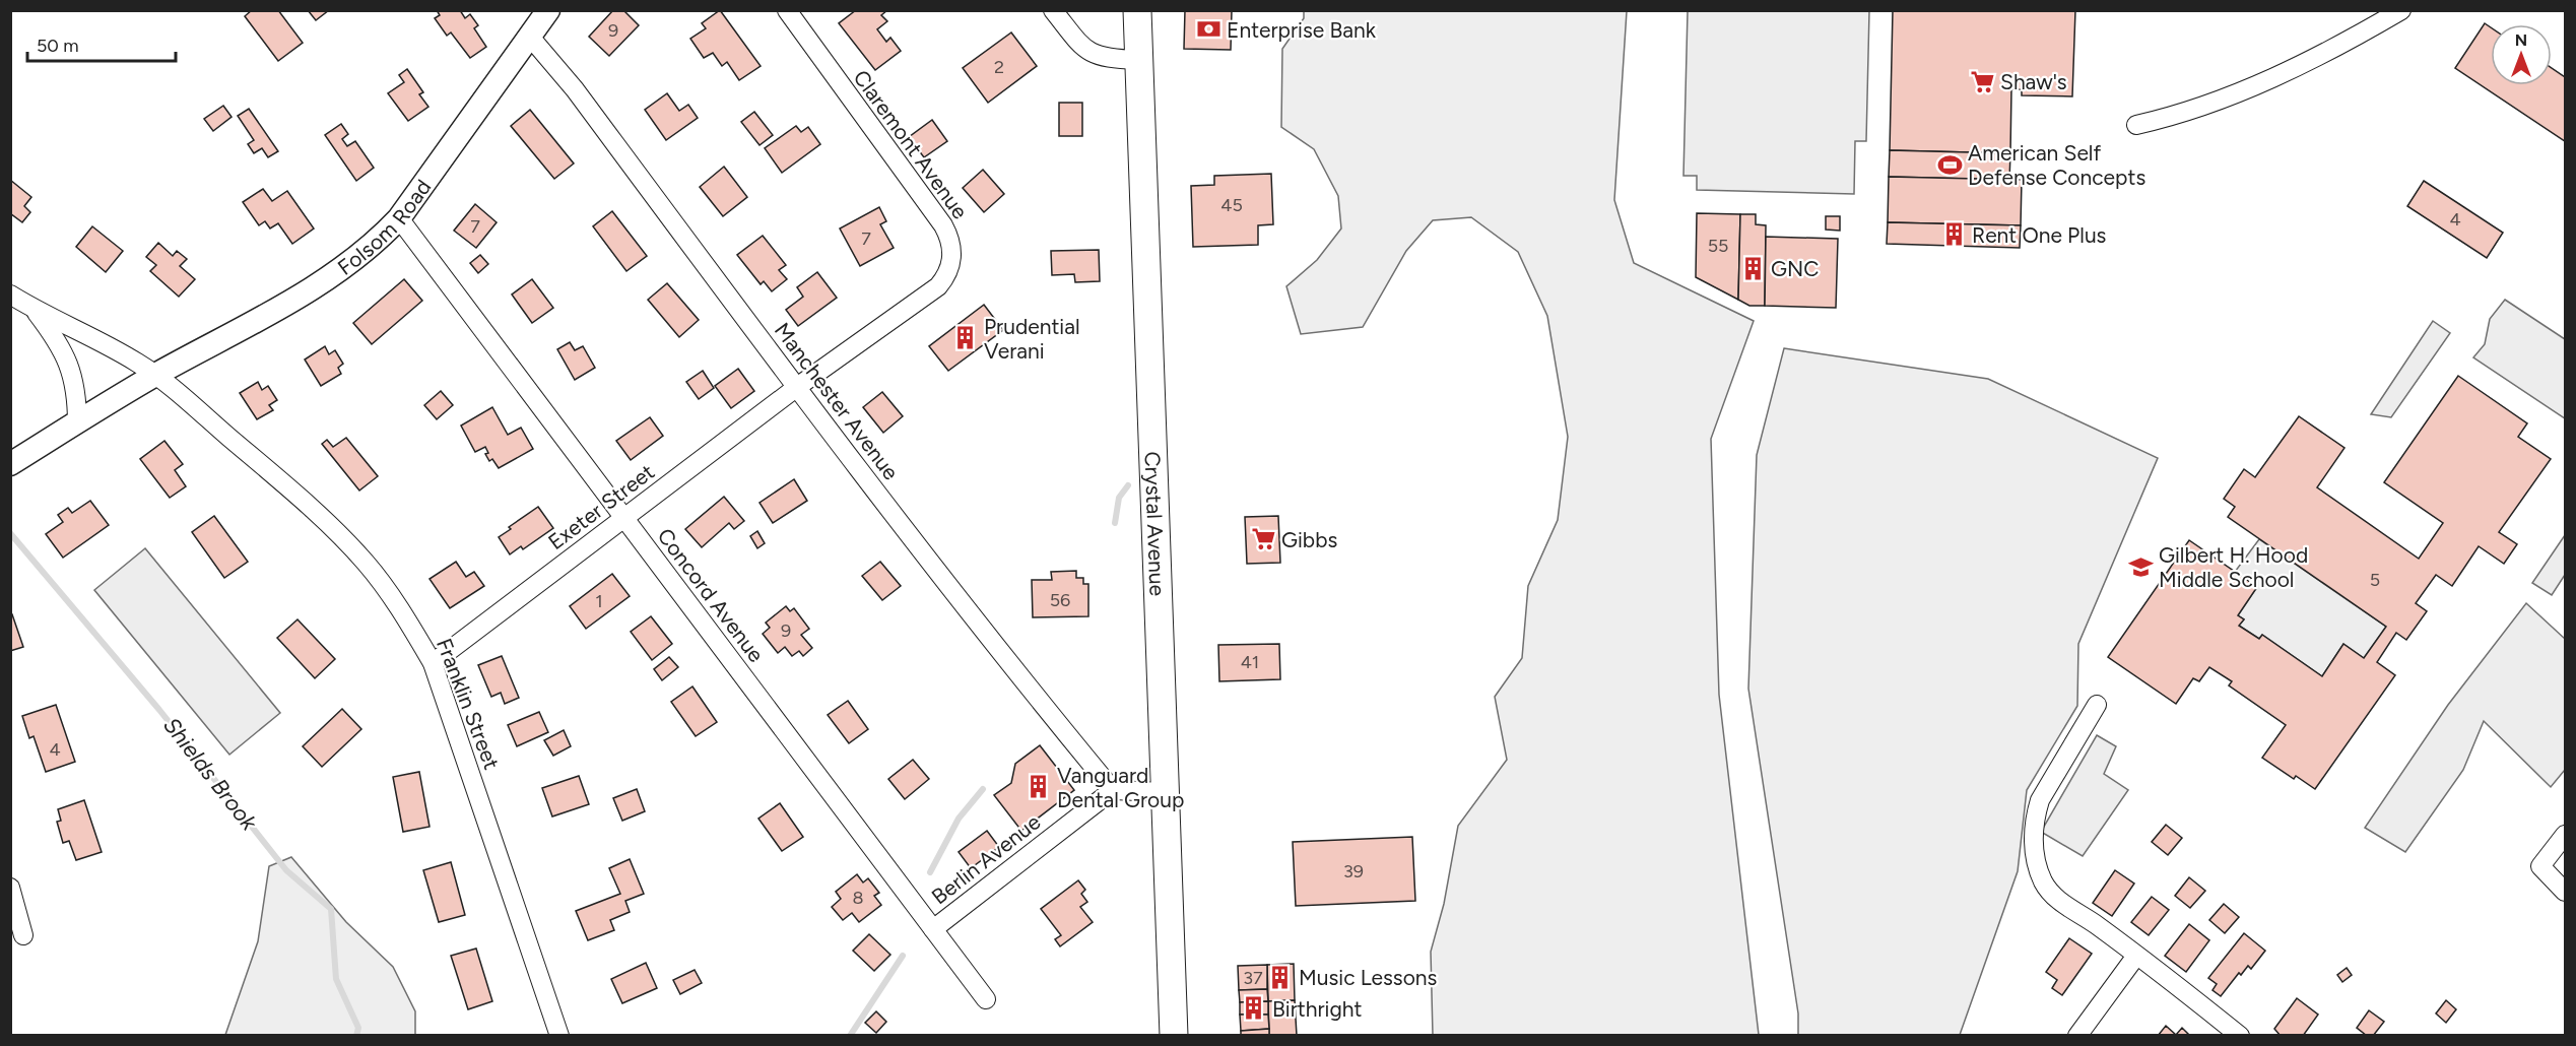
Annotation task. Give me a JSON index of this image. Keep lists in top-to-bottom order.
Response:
{
  "streets": {
    "main road": ["Crystal Avenue"],
    "street": [
      "Claremont Avenue",
      "Folsom Road",
      "Manchester Avenue",
      "Exeter Street",
      "Concord Avenue",
      "Franklin Street",
      "Berlin Avenue"
    ]
  },
  "crossings": [
    ["Claremont Avenue", "Manchester Avenue"],
    ["Claremont Avenue", "Exeter Street"],
    ["Folsom Road", "Manchester Avenue"],
    ["Folsom Road", "Concord Avenue"],
    ["Folsom Road", "Franklin Street"],
    ["Manchester Avenue", "Exeter Street"],
    ["Manchester Avenue", "Berlin Avenue"],
    ["Exeter Street", "Concord Avenue"],
    ["Exeter Street", "Franklin Street"],
    ["Concord Avenue", "Berlin Avenue"]
  ],
  "water": ["Shields Brook"],
  "places": {
    "bank": ["Enterprise Bank"],
    "supermarket": ["Shaw's", "Gibbs"],
    "sports": ["American Self Defense Concepts"],
    "building": [
      "Rent One Plus",
      "GNC",
      "Prudential Verani",
      "Vanguard Dental Group",
      "Music Lessons",
      "Birthright"
    ],
    "school or university": ["Gilbert H. Hood Middle School"]
  },
  "house_numbers": [
    "9",
    "2",
    "45",
    "4",
    "7",
    "7",
    "55",
    "5",
    "56",
    "1",
    "9",
    "41",
    "4",
    "39",
    "8",
    "37"
  ],
  "scale_bar": "50 m",
  "north": "top"
}
